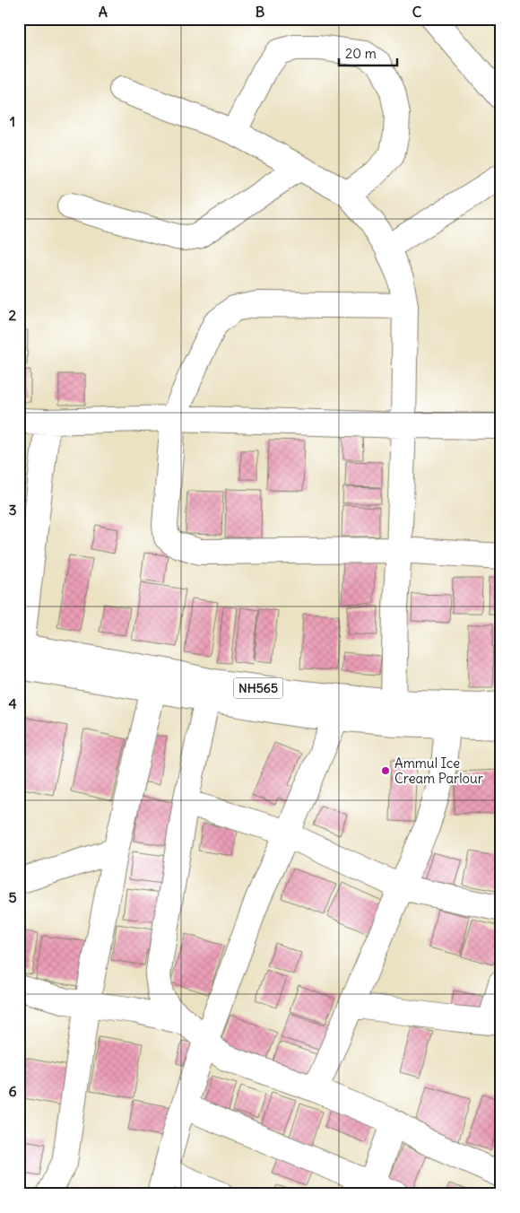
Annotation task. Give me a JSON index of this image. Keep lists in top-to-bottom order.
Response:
{
  "streets": {
    "main road": ["NH565"]
  },
  "places": ["Ammul Ice Cream Parlour"],
  "scale_bar": "20 m",
  "grid": {
    "columns": ["A", "B", "C"],
    "rows": [
      "1",
      "2",
      "3",
      "4",
      "5",
      "6"
    ]
  }
}
